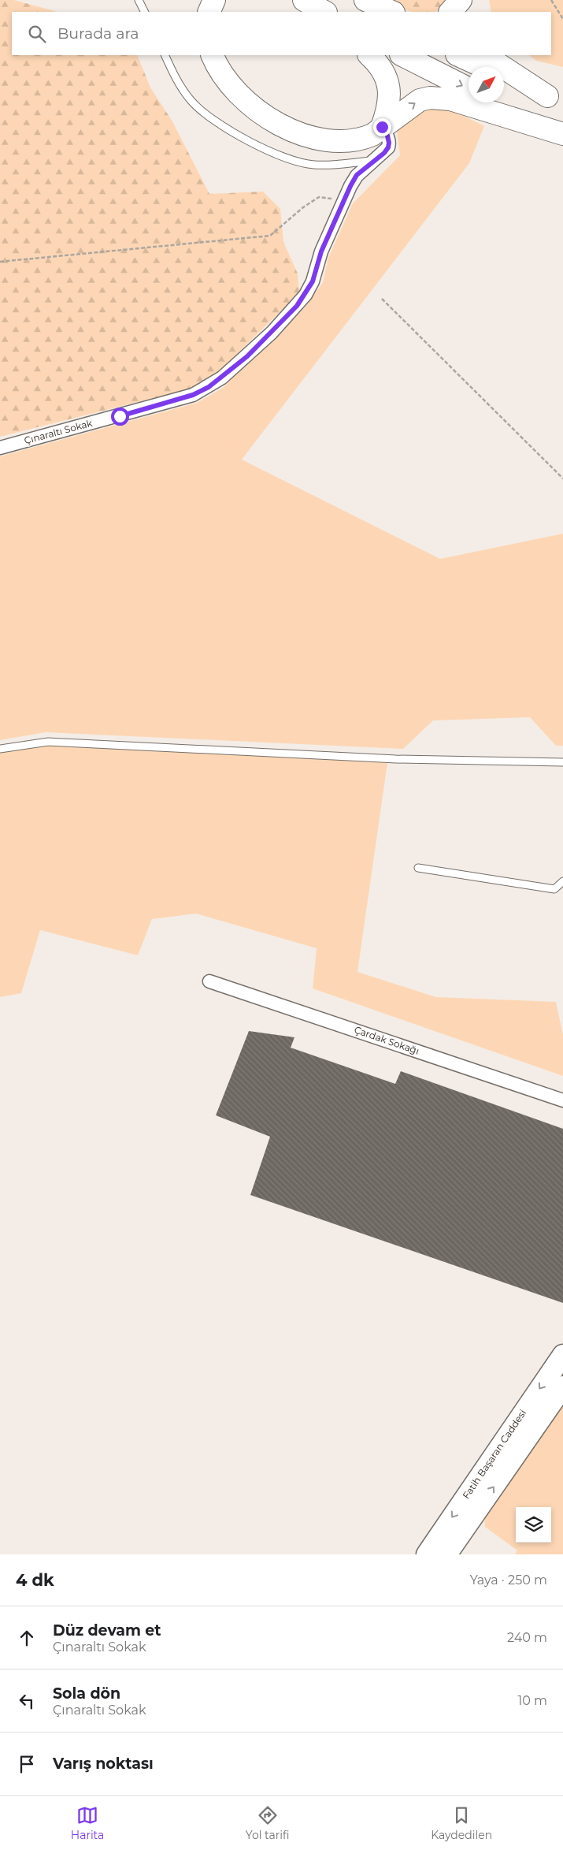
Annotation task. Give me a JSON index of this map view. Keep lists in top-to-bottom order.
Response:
{
  "streets": {
    "main road": ["Fatih Başaran Caddesi"],
    "street": ["Çınaraltı Sokak", "Çardak Sokağı"]
  },
  "north": "top right",
  "page": {
    "search": "Burada ara",
    "heading": ["4 dk", "Yaya · 250 m"],
    "list": [
      ["Düz devam et", "Çınaraltı Sokak", "240 m"],
      ["Sola dön", "Çınaraltı Sokak", "10 m"],
      "Varış noktası"
    ],
    "nav": ["Harita", "Yol tarifi", "Kaydedilen"]
  }
}
